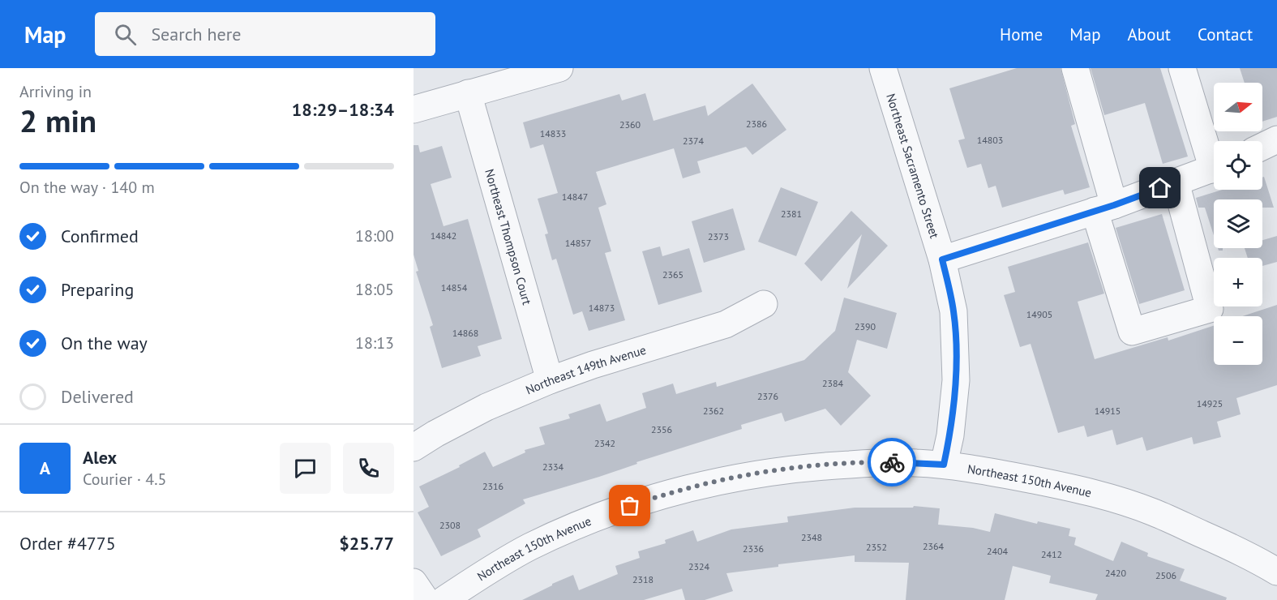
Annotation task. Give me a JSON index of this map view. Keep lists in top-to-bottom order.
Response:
{
  "streets": {
    "street": [
      "Northeast Sacramento Street",
      "Northeast Thompson Court",
      "Northeast 149th Avenue",
      "Northeast 150th Avenue"
    ]
  },
  "crossings": [
    ["Northeast Sacramento Street", "Northeast 150th Avenue"],
    ["Northeast Thompson Court", "Northeast 149th Avenue"]
  ],
  "house_numbers": [
    "2386",
    "2360",
    "14833",
    "14803",
    "2374",
    "14847",
    "2381",
    "14842",
    "2373",
    "14857",
    "2365",
    "14854",
    "14873",
    "14905",
    "2390",
    "14868",
    "2384",
    "2376",
    "14925",
    "2362",
    "14915",
    "2356",
    "2342",
    "2334",
    "2316",
    "2308",
    "2348",
    "2364",
    "2352",
    "2336",
    "2404",
    "2412",
    "2324",
    "2420",
    "2506",
    "2318"
  ],
  "north": "right",
  "page": {
    "header": "Map",
    "search": "Search here",
    "nav": [
      "Home",
      "Map",
      "About",
      "Contact"
    ],
    "heading": ["2 min", "Arriving in", "18:29–18:34"],
    "panel": [
      "Alex",
      "Courier · 4.5",
      "Order #4775",
      "$25.77"
    ],
    "map_buttons": ["+", "−"],
    "bar": "On the way · 140 m",
    "list": [
      ["Confirmed", "18:00"],
      ["Preparing", "18:05"],
      ["On the way", "18:13"],
      "Delivered"
    ],
    "round": "A"
  }
}
